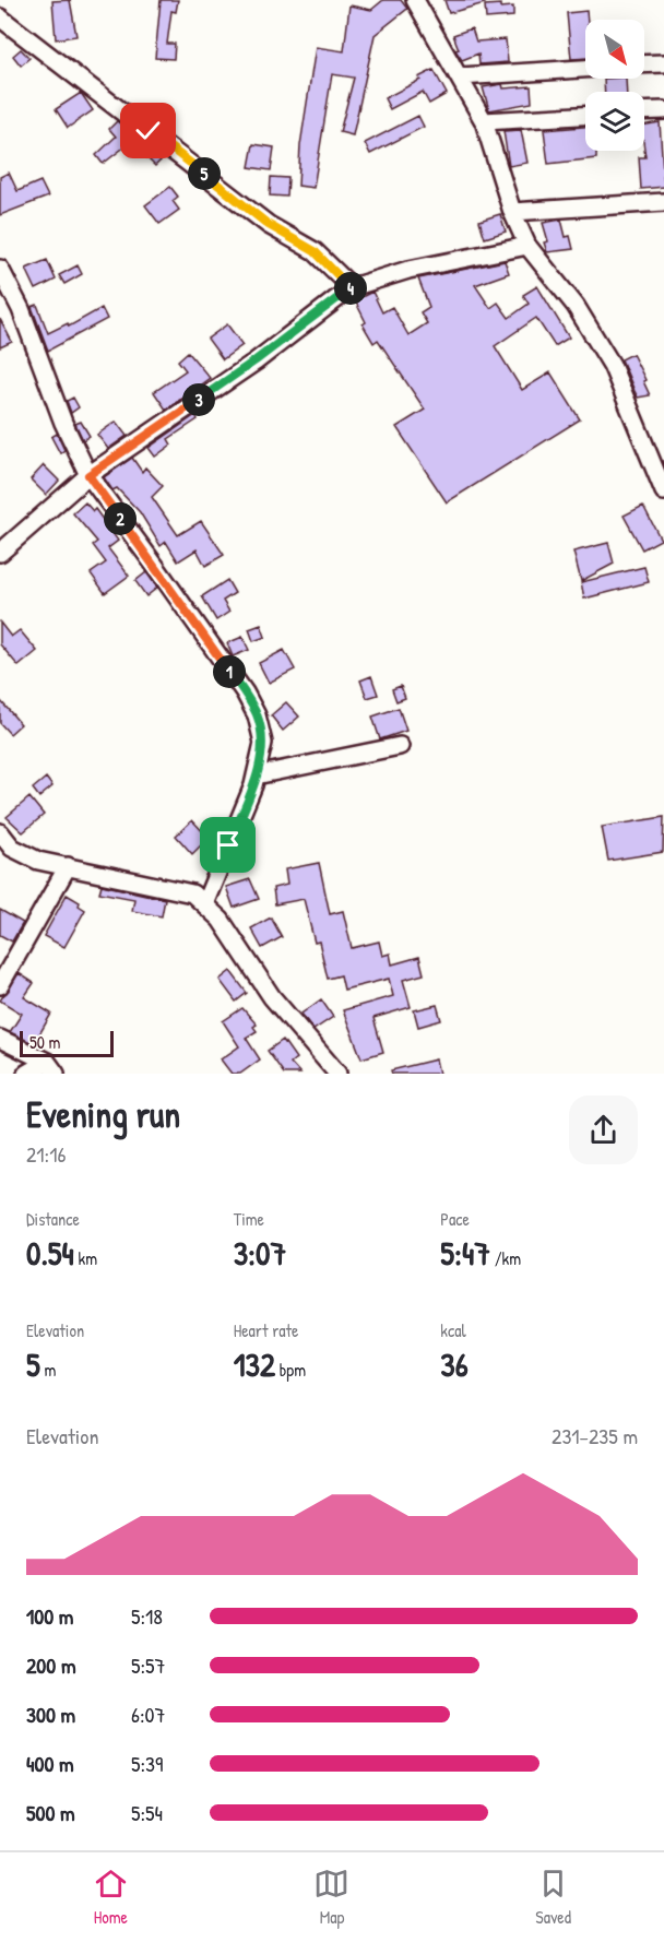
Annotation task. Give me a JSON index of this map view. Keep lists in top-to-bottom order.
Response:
{
  "scale_bar": "50 m",
  "north": "bottom right",
  "page": {
    "pins": [
      "5",
      "4",
      "3",
      "2",
      "1"
    ],
    "scale": "50 m",
    "heading": ["Evening run", "21:16"],
    "stats": [
      ["Distance", "0.54 km"],
      ["Time", "3:07"],
      ["Pace", "5:47 /km"],
      ["Elevation", "5 m"],
      ["Heart rate", "132 bpm"],
      ["kcal", "36"]
    ],
    "chart": ["Elevation", "231–235 m"],
    "list": [
      {
        "name": "100 m",
        "note": "5:18"
      },
      {
        "name": "200 m",
        "note": "5:57"
      },
      {
        "name": "300 m",
        "note": "6:07"
      },
      {
        "name": "400 m",
        "note": "5:39"
      },
      {
        "name": "500 m",
        "note": "5:54"
      }
    ],
    "tabs": ["Home", "Map", "Saved"]
  }
}
